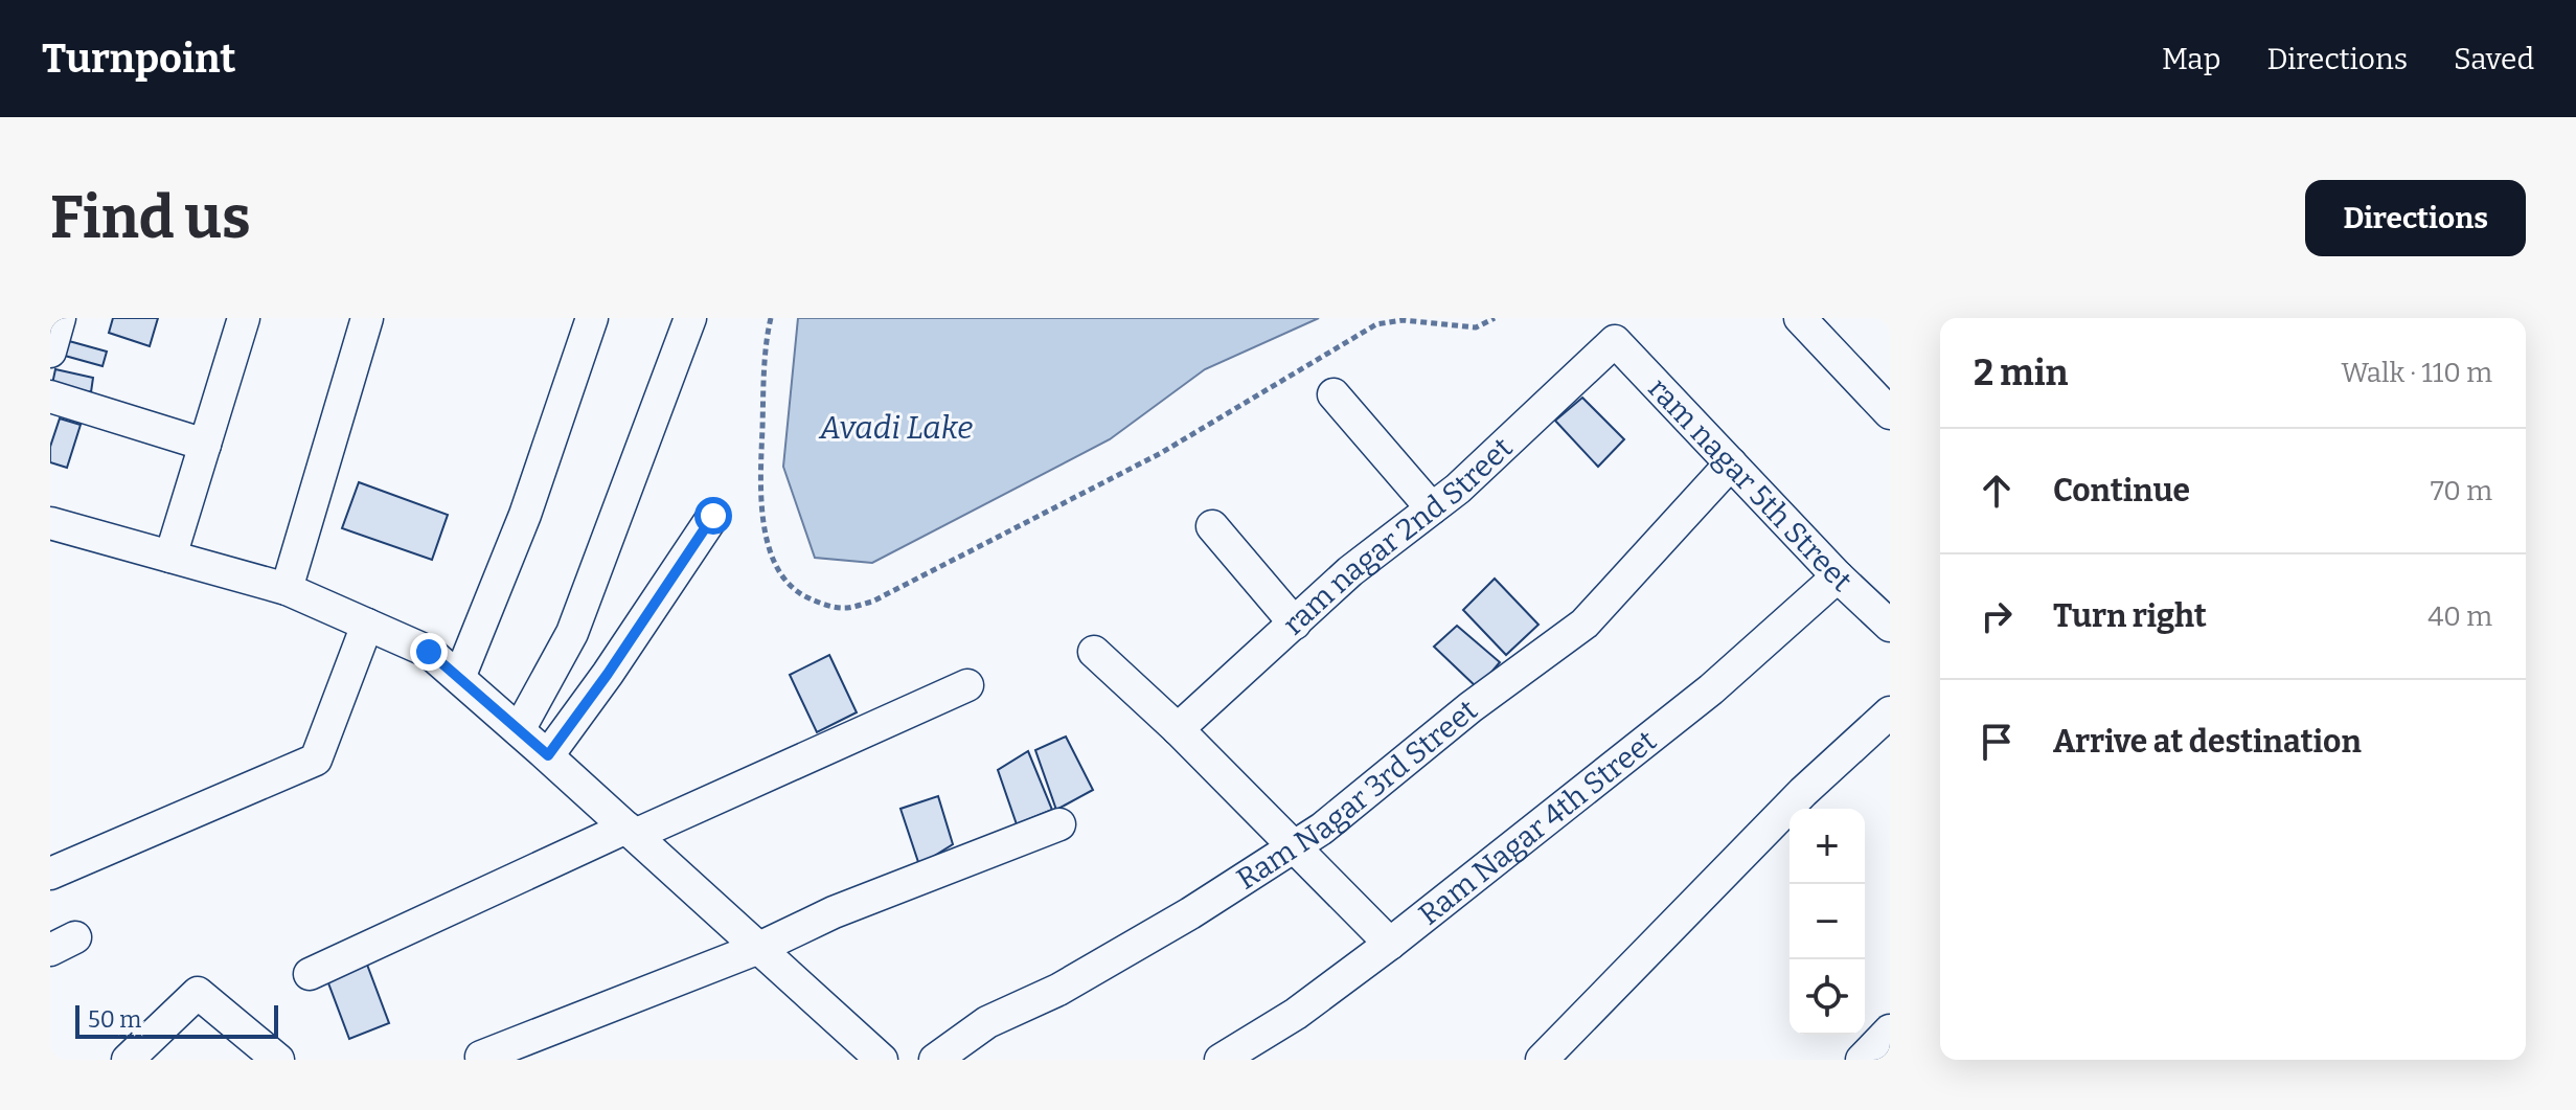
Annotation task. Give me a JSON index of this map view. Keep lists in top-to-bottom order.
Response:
{
  "streets": {
    "street": [
      "ram nagar 5th Street",
      "ram nagar 2nd Street",
      "Ram Nagar 3rd Street",
      "Ram Nagar 4th Street"
    ]
  },
  "crossings": [
    ["ram nagar 5th Street", "ram nagar 2nd Street"],
    ["ram nagar 5th Street", "Ram Nagar 3rd Street"],
    ["ram nagar 5th Street", "Ram Nagar 4th Street"]
  ],
  "water": ["Avadi Lake"],
  "scale_bar": "50 m",
  "page": {
    "header": "Turnpoint",
    "nav": ["Map", "Directions", "Saved"],
    "buttons": "Directions",
    "title": "Find us",
    "heading": ["2 min", "Walk · 110 m"],
    "list": [
      ["Continue", "70 m"],
      ["Turn right", "40 m"],
      "Arrive at destination"
    ],
    "map_buttons": ["+", "−"],
    "scale": "50 m"
  }
}
